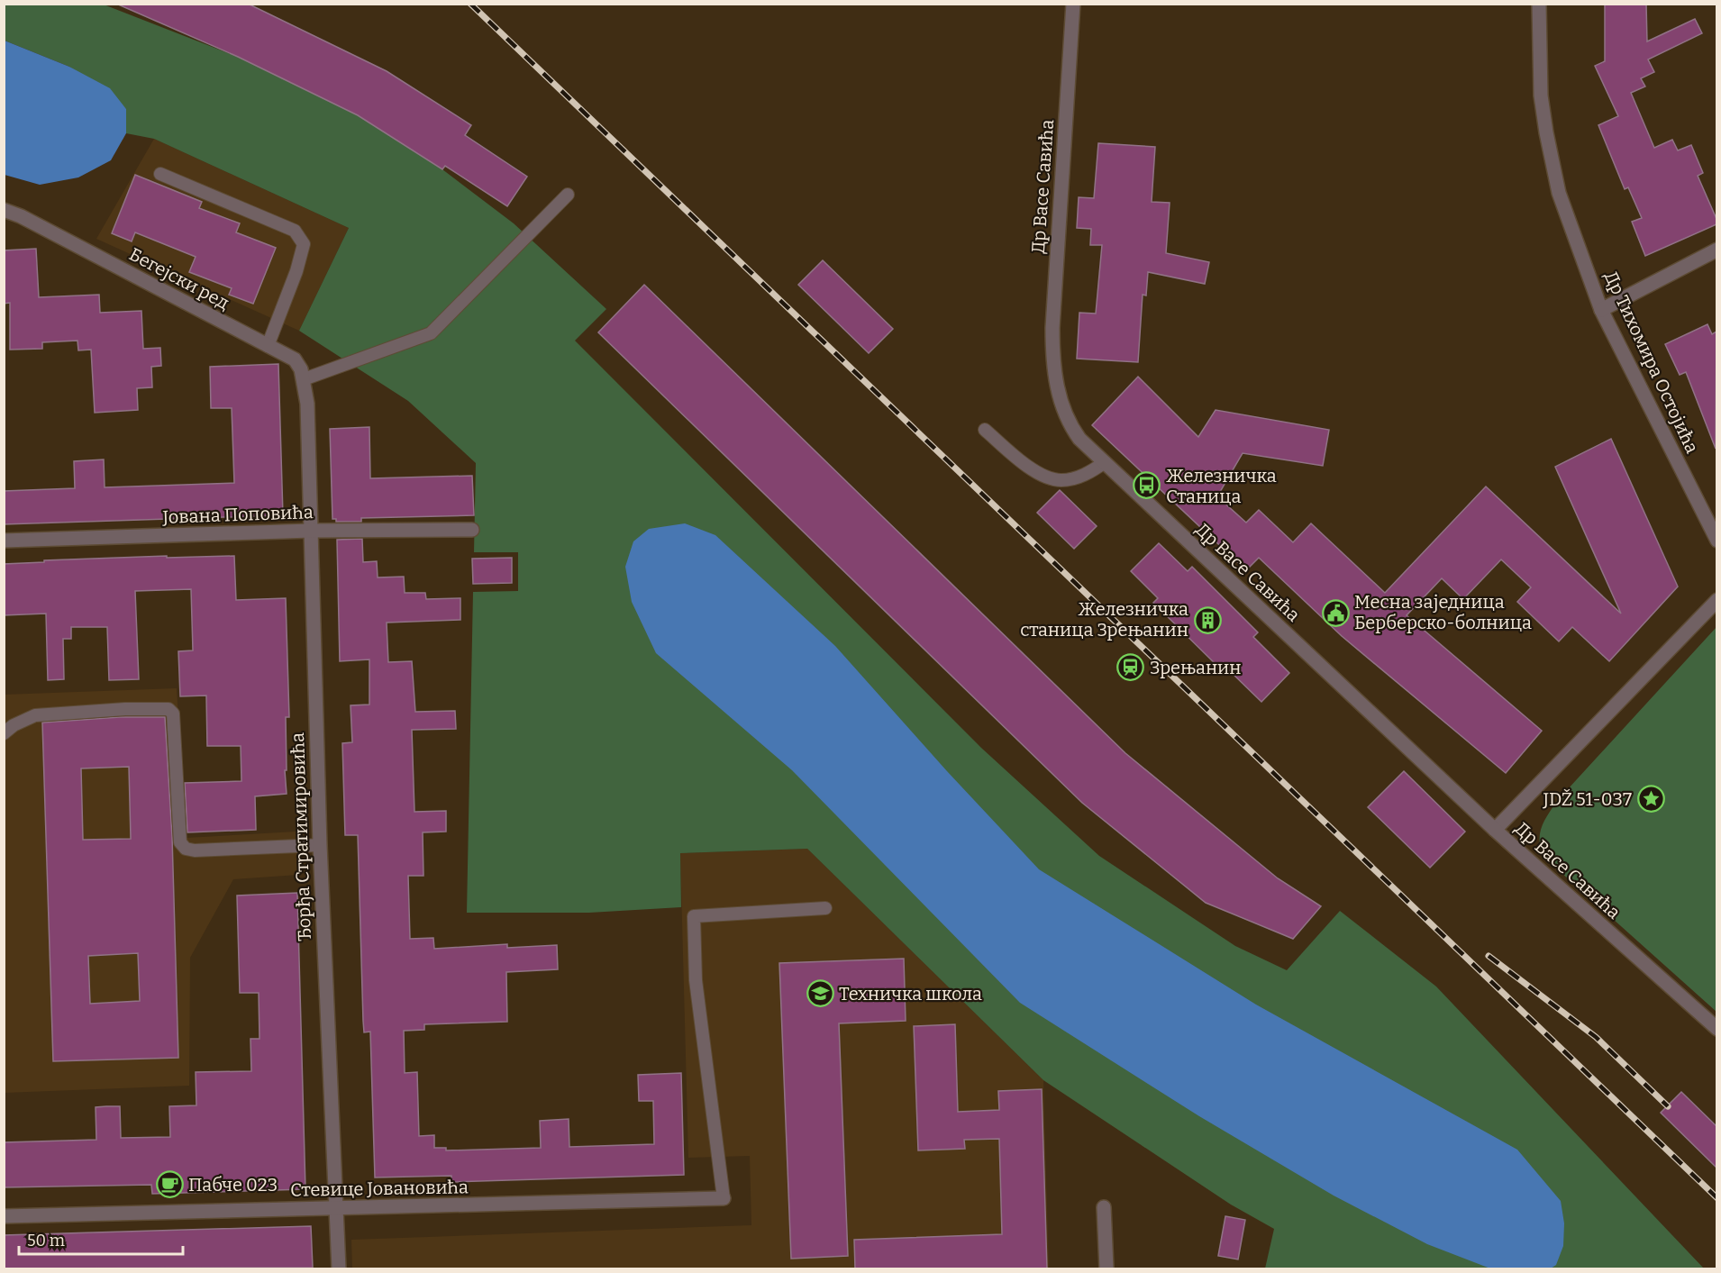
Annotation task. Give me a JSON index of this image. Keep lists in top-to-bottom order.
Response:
{
  "streets": {
    "street": [
      "Др Васе Савића",
      "Бегејски ред",
      "Др Тихомира Остојића",
      "Јована Поповића",
      "Ђорђа Стратимировића",
      "Стевице Јовановића"
    ]
  },
  "crossings": [
    ["Бегејски ред", "Ђорђа Стратимировића"],
    ["Јована Поповића", "Ђорђа Стратимировића"],
    ["Ђорђа Стратимировића", "Стевице Јовановића"]
  ],
  "places": {
    "bus stop": ["Железничка Станица"],
    "public building": ["Месна заједница Берберско-болница"],
    "building": ["Железничка станица Зрењанин"],
    "station": ["Зрењанин"],
    "place": ["JDŽ 51-037"],
    "school or university": ["Техничка школа"],
    "cafe": ["Пабче 023"]
  },
  "scale_bar": "50 m"
}
